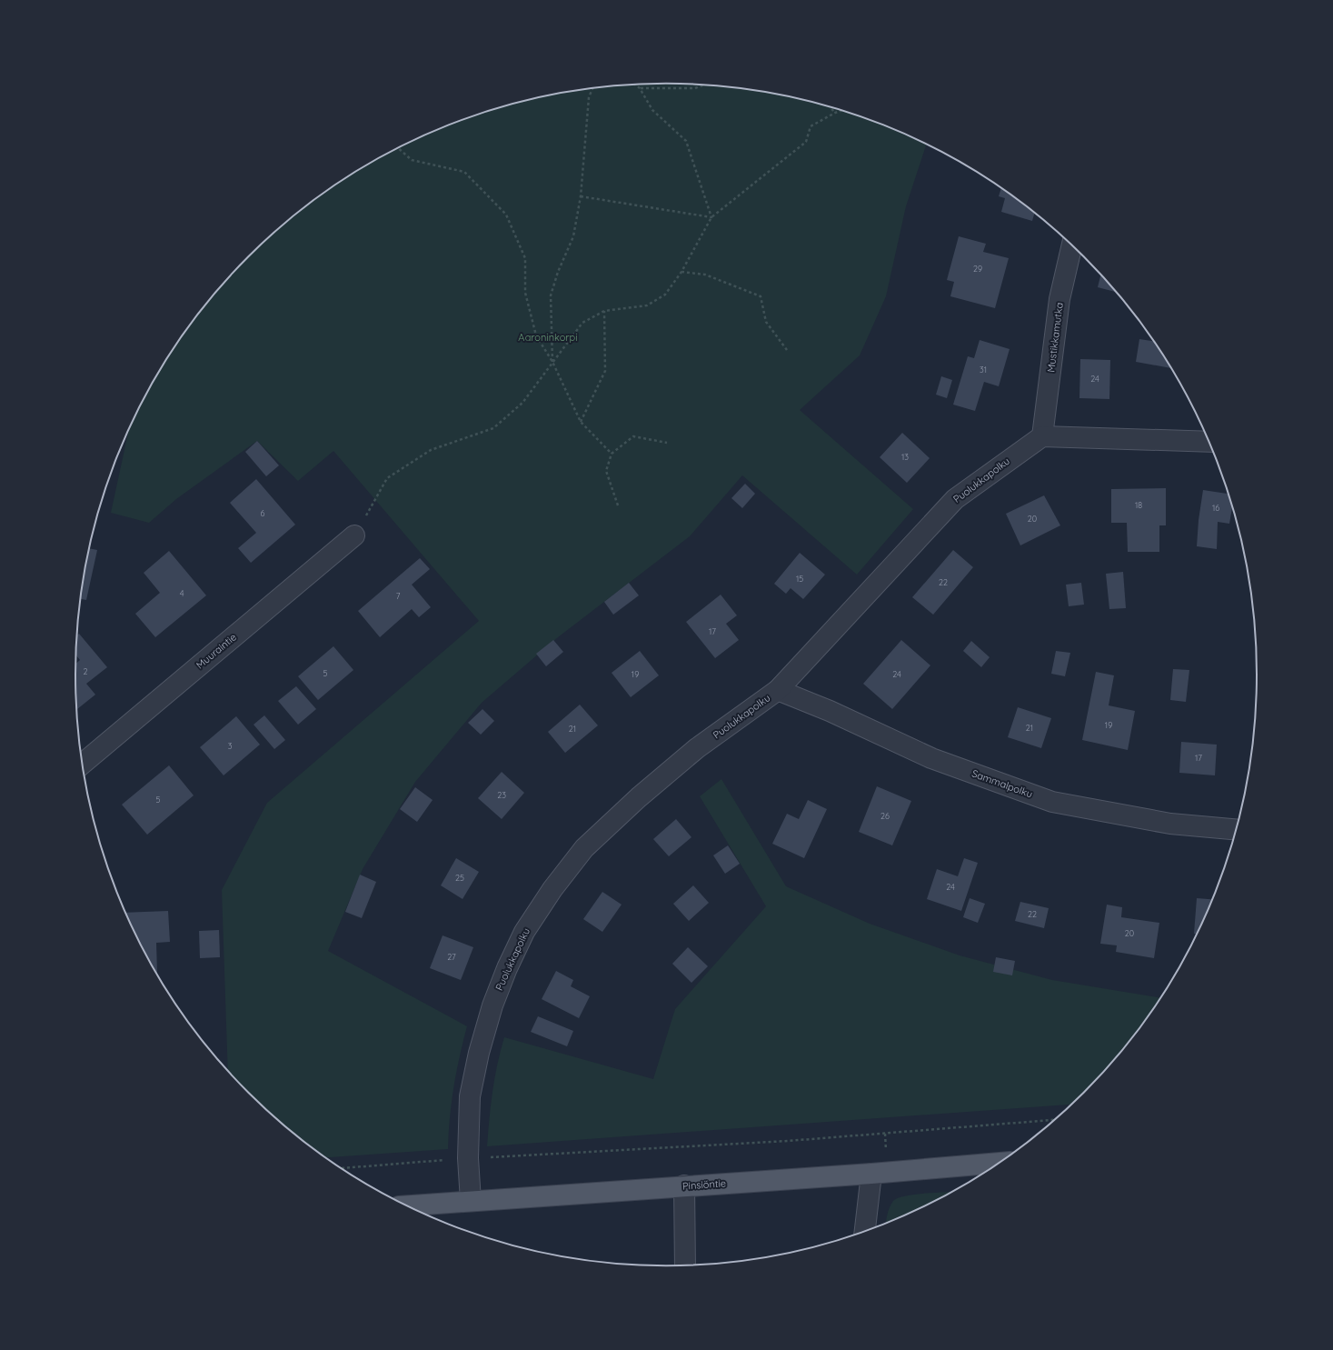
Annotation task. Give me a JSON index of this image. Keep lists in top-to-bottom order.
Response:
{
  "streets": {
    "main road": ["Pinsiöntie"],
    "street": [
      "Mustikkamutka",
      "Puolukkapolku",
      "Muuraintie",
      "Sammalpolku"
    ]
  },
  "crossings": [
    ["Mustikkamutka", "Puolukkapolku"],
    ["Puolukkapolku", "Sammalpolku"],
    ["Puolukkapolku", "Pinsiöntie"]
  ],
  "parks": ["Aaroninkorpi"],
  "house_numbers": [
    "29",
    "31",
    "24",
    "13",
    "18",
    "16",
    "6",
    "20",
    "15",
    "22",
    "4",
    "7",
    "17",
    "2",
    "5",
    "19",
    "24",
    "19",
    "21",
    "21",
    "3",
    "17",
    "23",
    "5",
    "26",
    "25",
    "24",
    "22",
    "20",
    "27"
  ]
}
